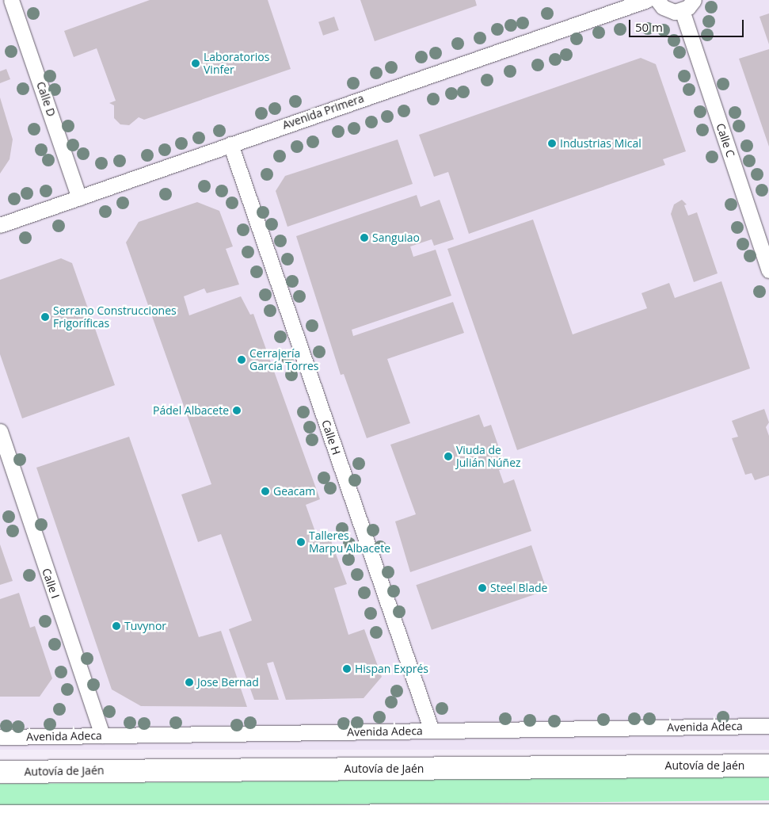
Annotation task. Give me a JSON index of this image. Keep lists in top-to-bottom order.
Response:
{
  "streets": {
    "highway": ["Autovía de Jaén"],
    "street": [
      "Calle D",
      "Avenida Primera",
      "Calle C",
      "Calle H",
      "Calle I",
      "Avenida Adeca"
    ]
  },
  "crossings": [
    ["Calle D", "Avenida Primera"],
    ["Avenida Primera", "Calle H"],
    ["Calle H", "Avenida Adeca"],
    ["Calle I", "Avenida Adeca"]
  ],
  "places": [
    "Laboratorios Vinfer",
    "Industrias Mical",
    "Sanguiao",
    "Serrano Construcciones Frigoríficas",
    "Cerrajería García Torres",
    "Pádel Albacete",
    "Viuda de Julián Núñez",
    "Geacam",
    "Talleres Marpu Albacete",
    "Steel Blade",
    "Tuvynor",
    "Hispan Exprés",
    "Jose Bernad"
  ],
  "scale_bar": "50 m"
}
